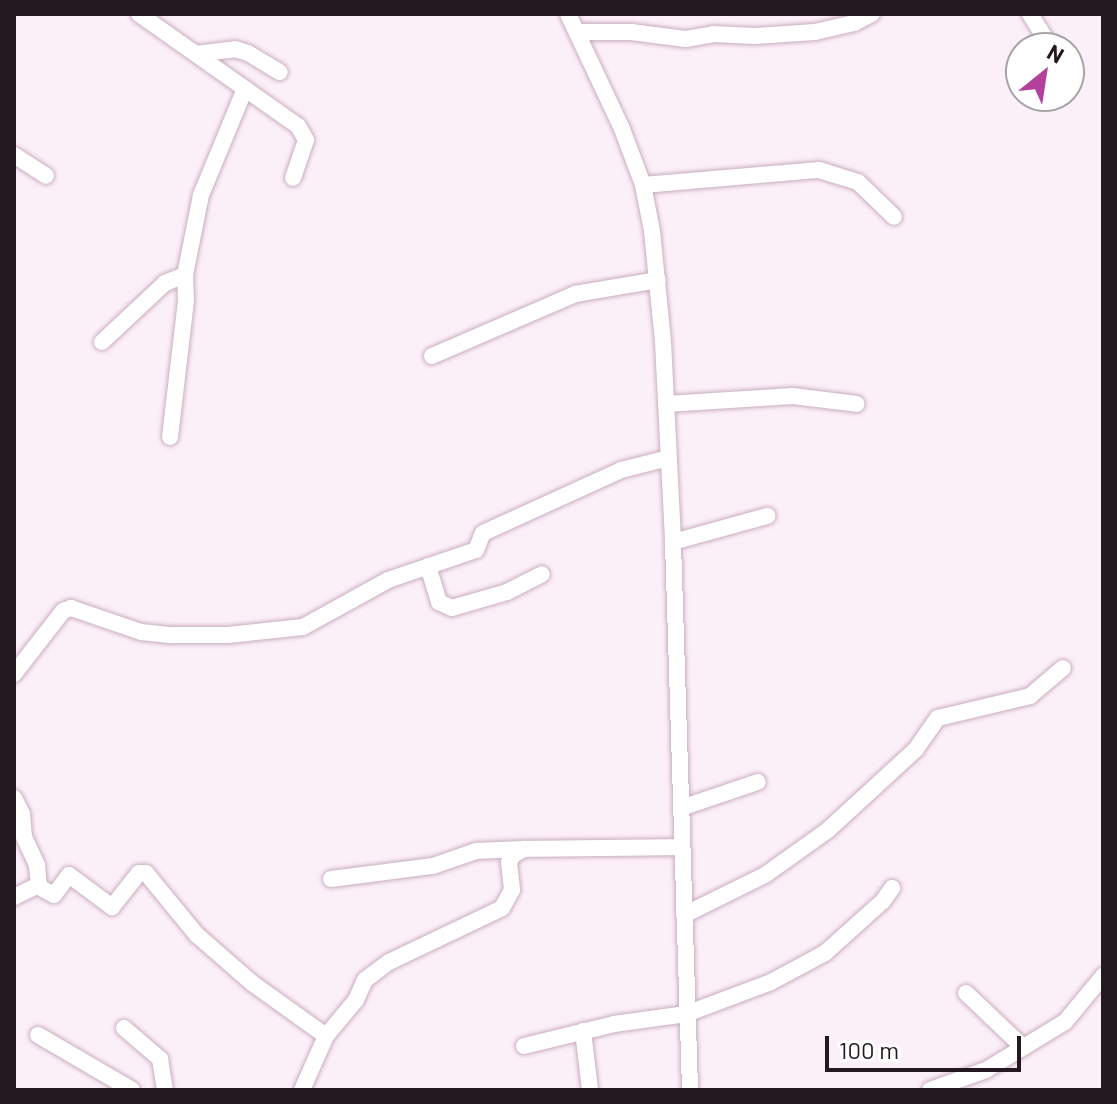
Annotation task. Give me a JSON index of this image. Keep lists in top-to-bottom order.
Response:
{
  "scale_bar": "100 m",
  "north": "top right"
}
